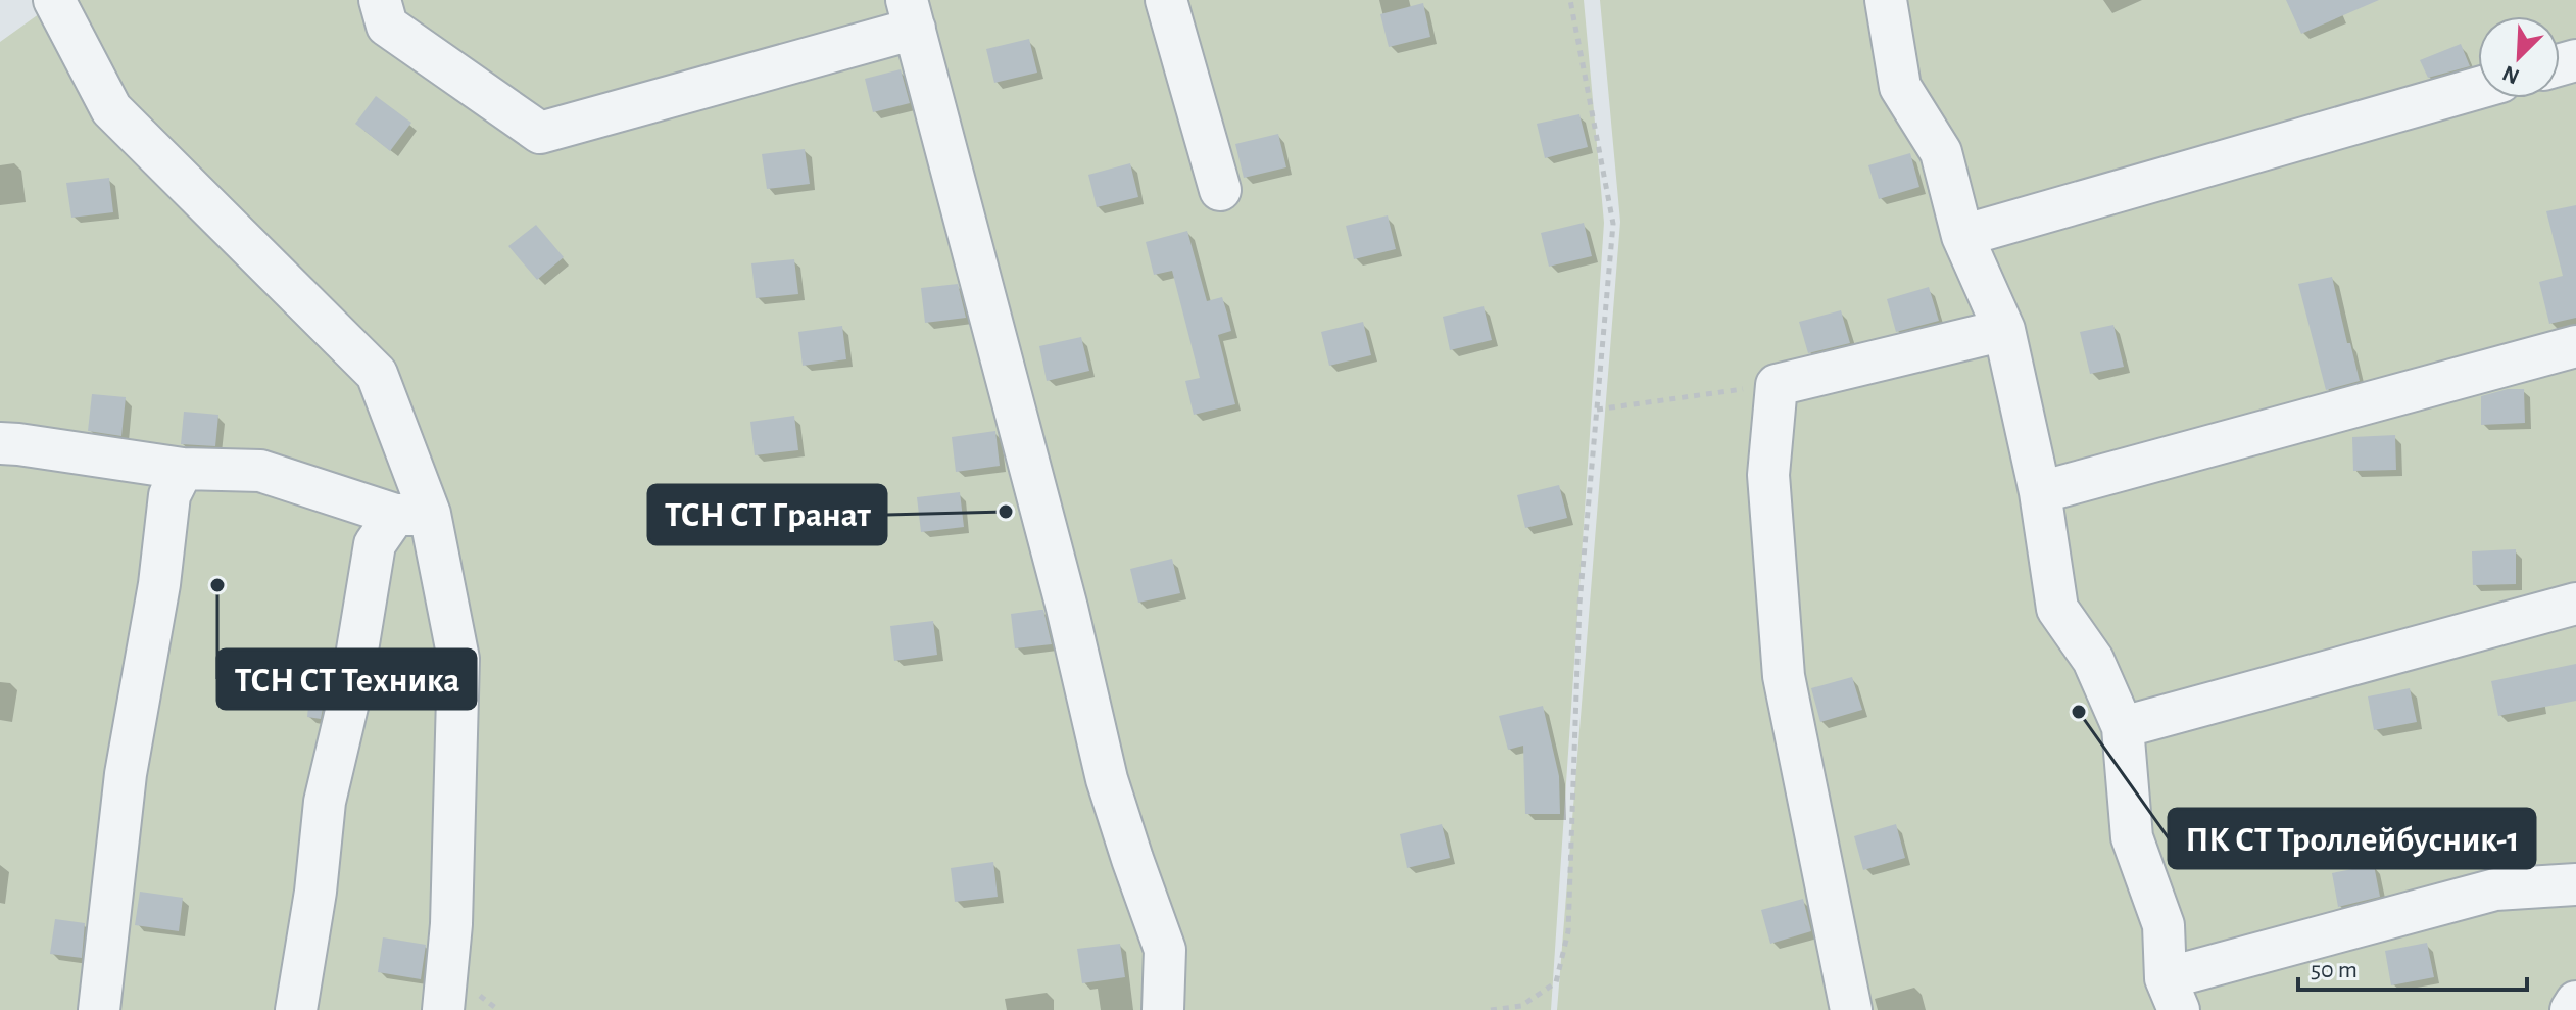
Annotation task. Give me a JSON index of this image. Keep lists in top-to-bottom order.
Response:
{
  "places": ["ТСН СТ Гранат", "ТСН СТ Техника", "ПК СТ Троллейбусник-1"],
  "scale_bar": "50 m",
  "north": "bottom left"
}
